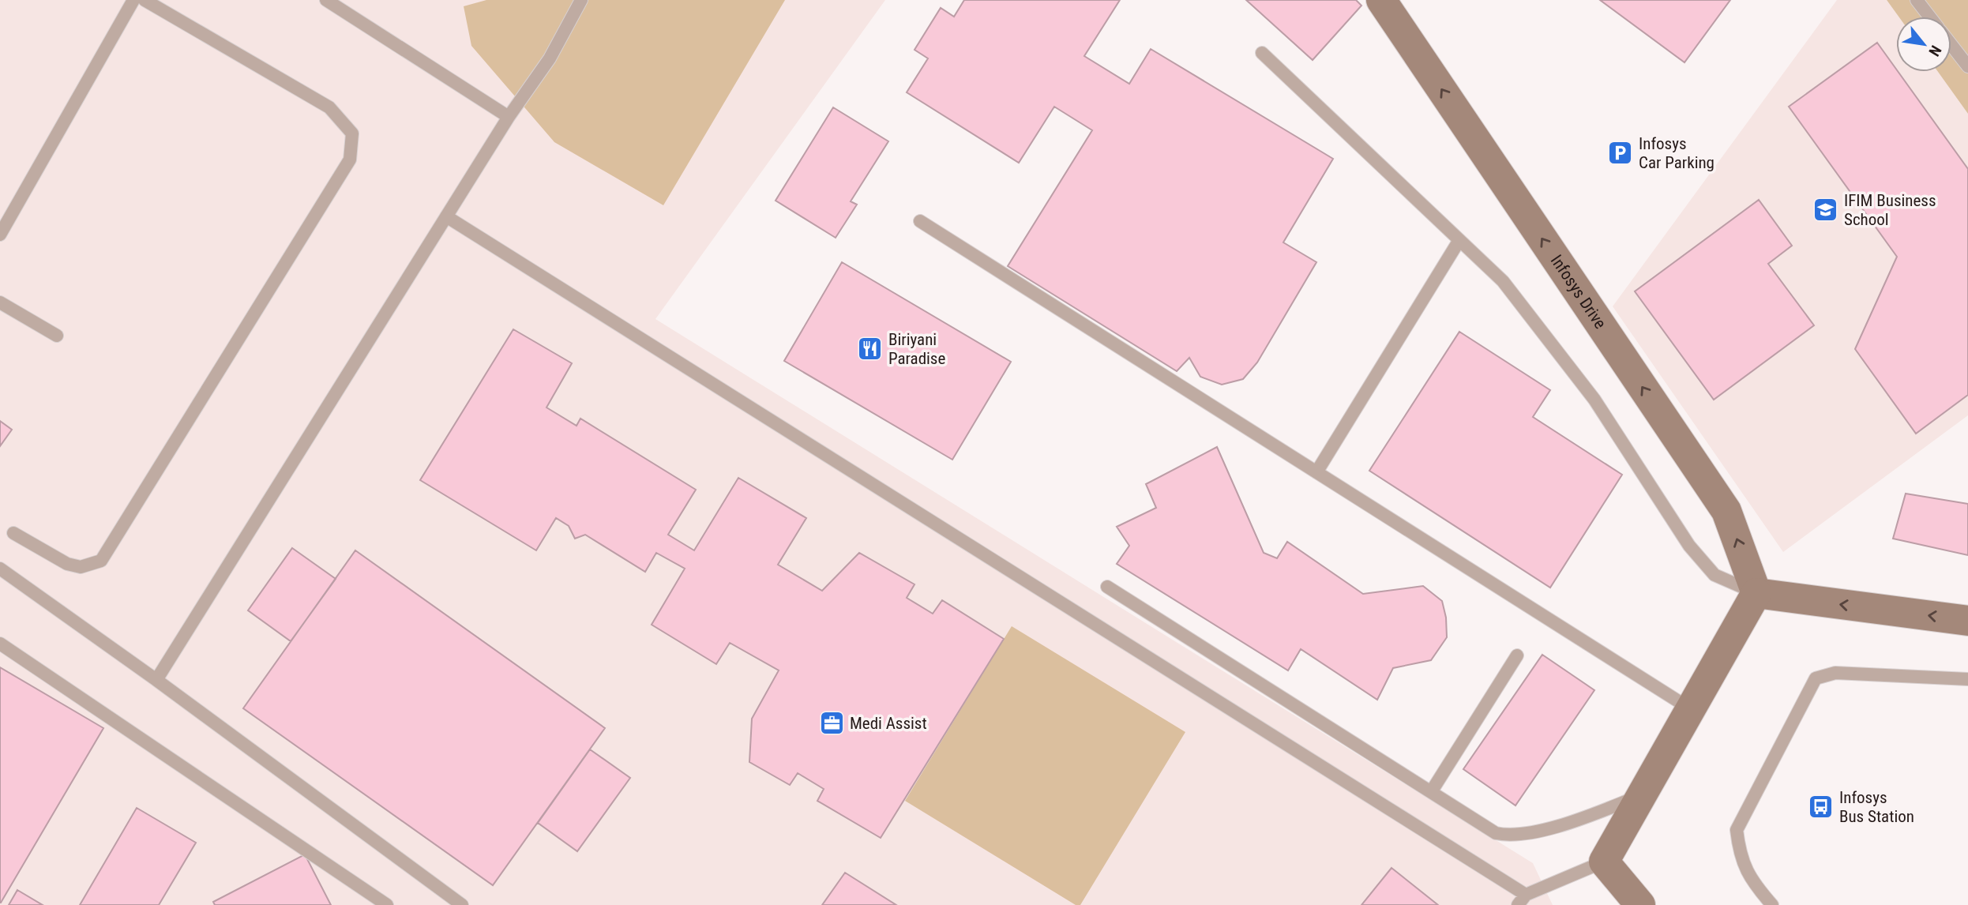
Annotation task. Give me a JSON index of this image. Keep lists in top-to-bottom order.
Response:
{
  "streets": {
    "street": ["Infosys Drive"]
  },
  "one_way": ["Infosys Drive"],
  "places": {
    "parking": ["Infosys Car Parking"],
    "school or university": ["IFIM Business School"],
    "restaurant": ["Biriyani Paradise"],
    "office": ["Medi Assist"],
    "bus stop": ["Infosys Bus Station"]
  },
  "north": "bottom right"
}
